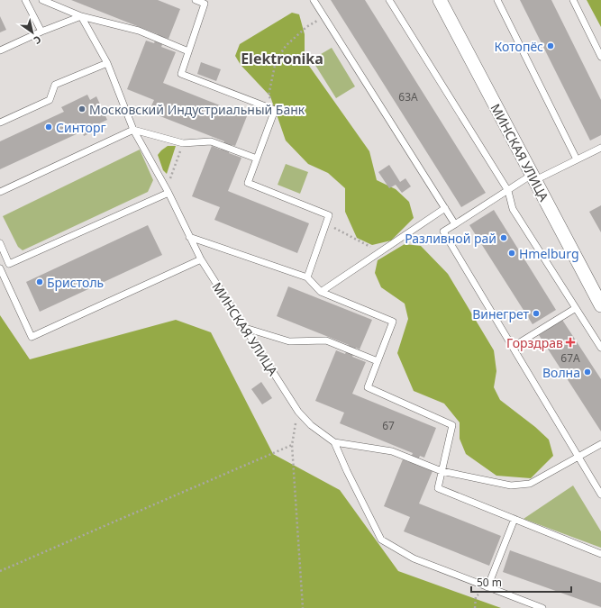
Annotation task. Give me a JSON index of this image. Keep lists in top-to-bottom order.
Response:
{
  "streets": {
    "street": ["МИНСКАЯ УЛИЦА"]
  },
  "districts": ["Elektronika"],
  "places": {
    "other": [
      "Котопёс",
      "Московский Индустриальный Банк",
      "Синторг",
      "Разливной рай",
      "Hmelburg",
      "Бристоль",
      "Винегрет",
      "Волна"
    ],
    "health": ["Горздрав"]
  },
  "house_numbers": ["63А", "67А", "67"],
  "scale_bar": "50 m",
  "north": "bottom right"
}
